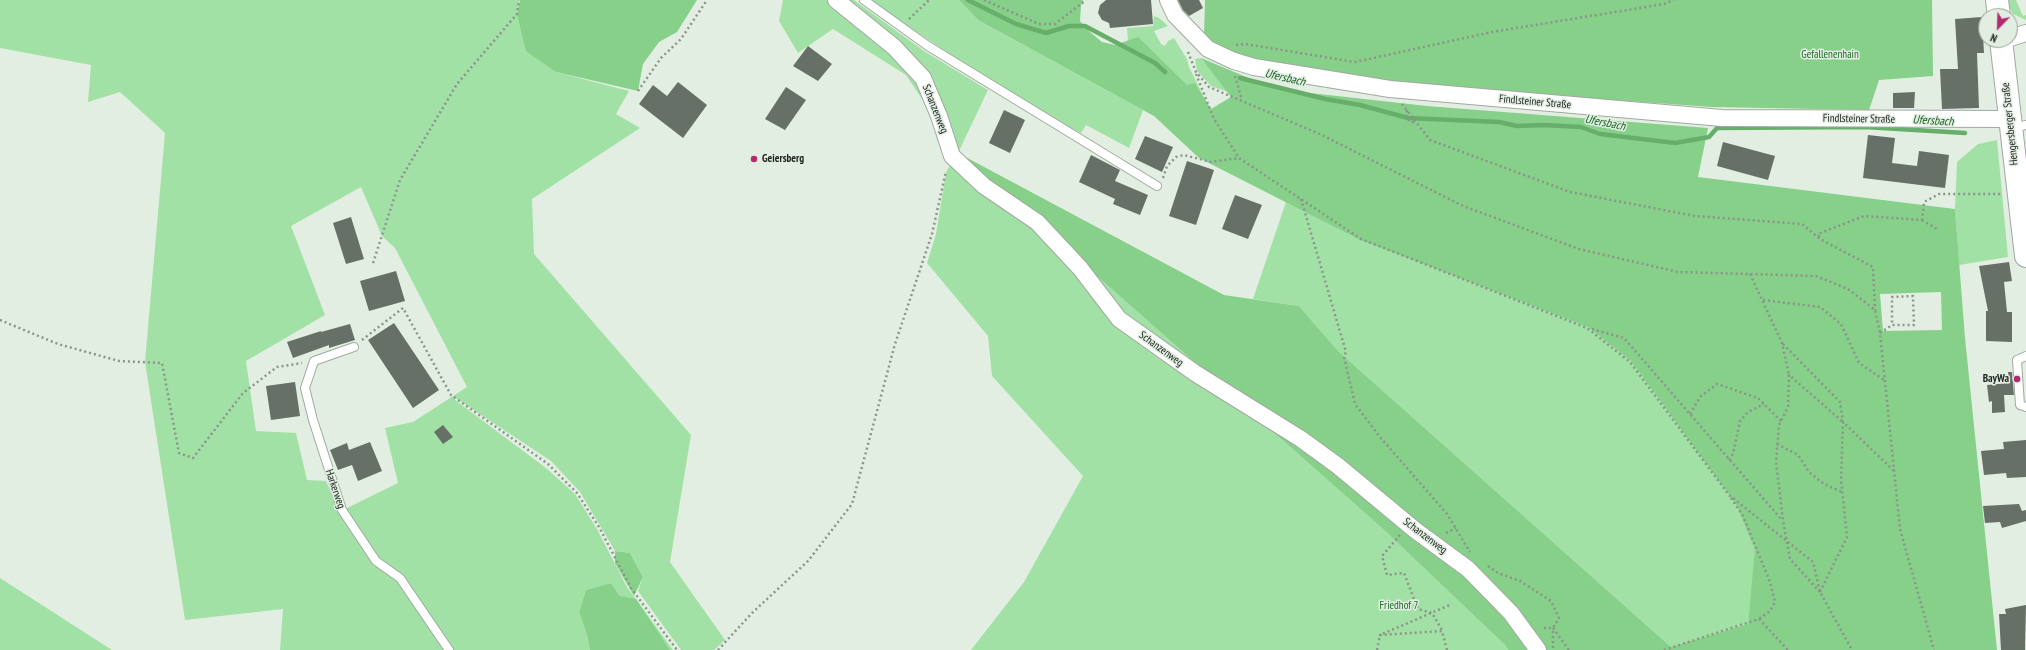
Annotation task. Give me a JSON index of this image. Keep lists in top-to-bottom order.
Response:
{
  "streets": {
    "main road": ["Hengersberger Straße"],
    "street": ["Findlsteiner Straße", "Schanzenweg"],
    "lane": ["Harkerweg"]
  },
  "crossings": [
    ["Findlsteiner Straße", "Hengersberger Straße"]
  ],
  "water": ["Ufersbach"],
  "parks": ["Gefallenenhain", "Friedhof 7"],
  "places": ["Geiersberg", "BayWa"],
  "north": "bottom left"
}
